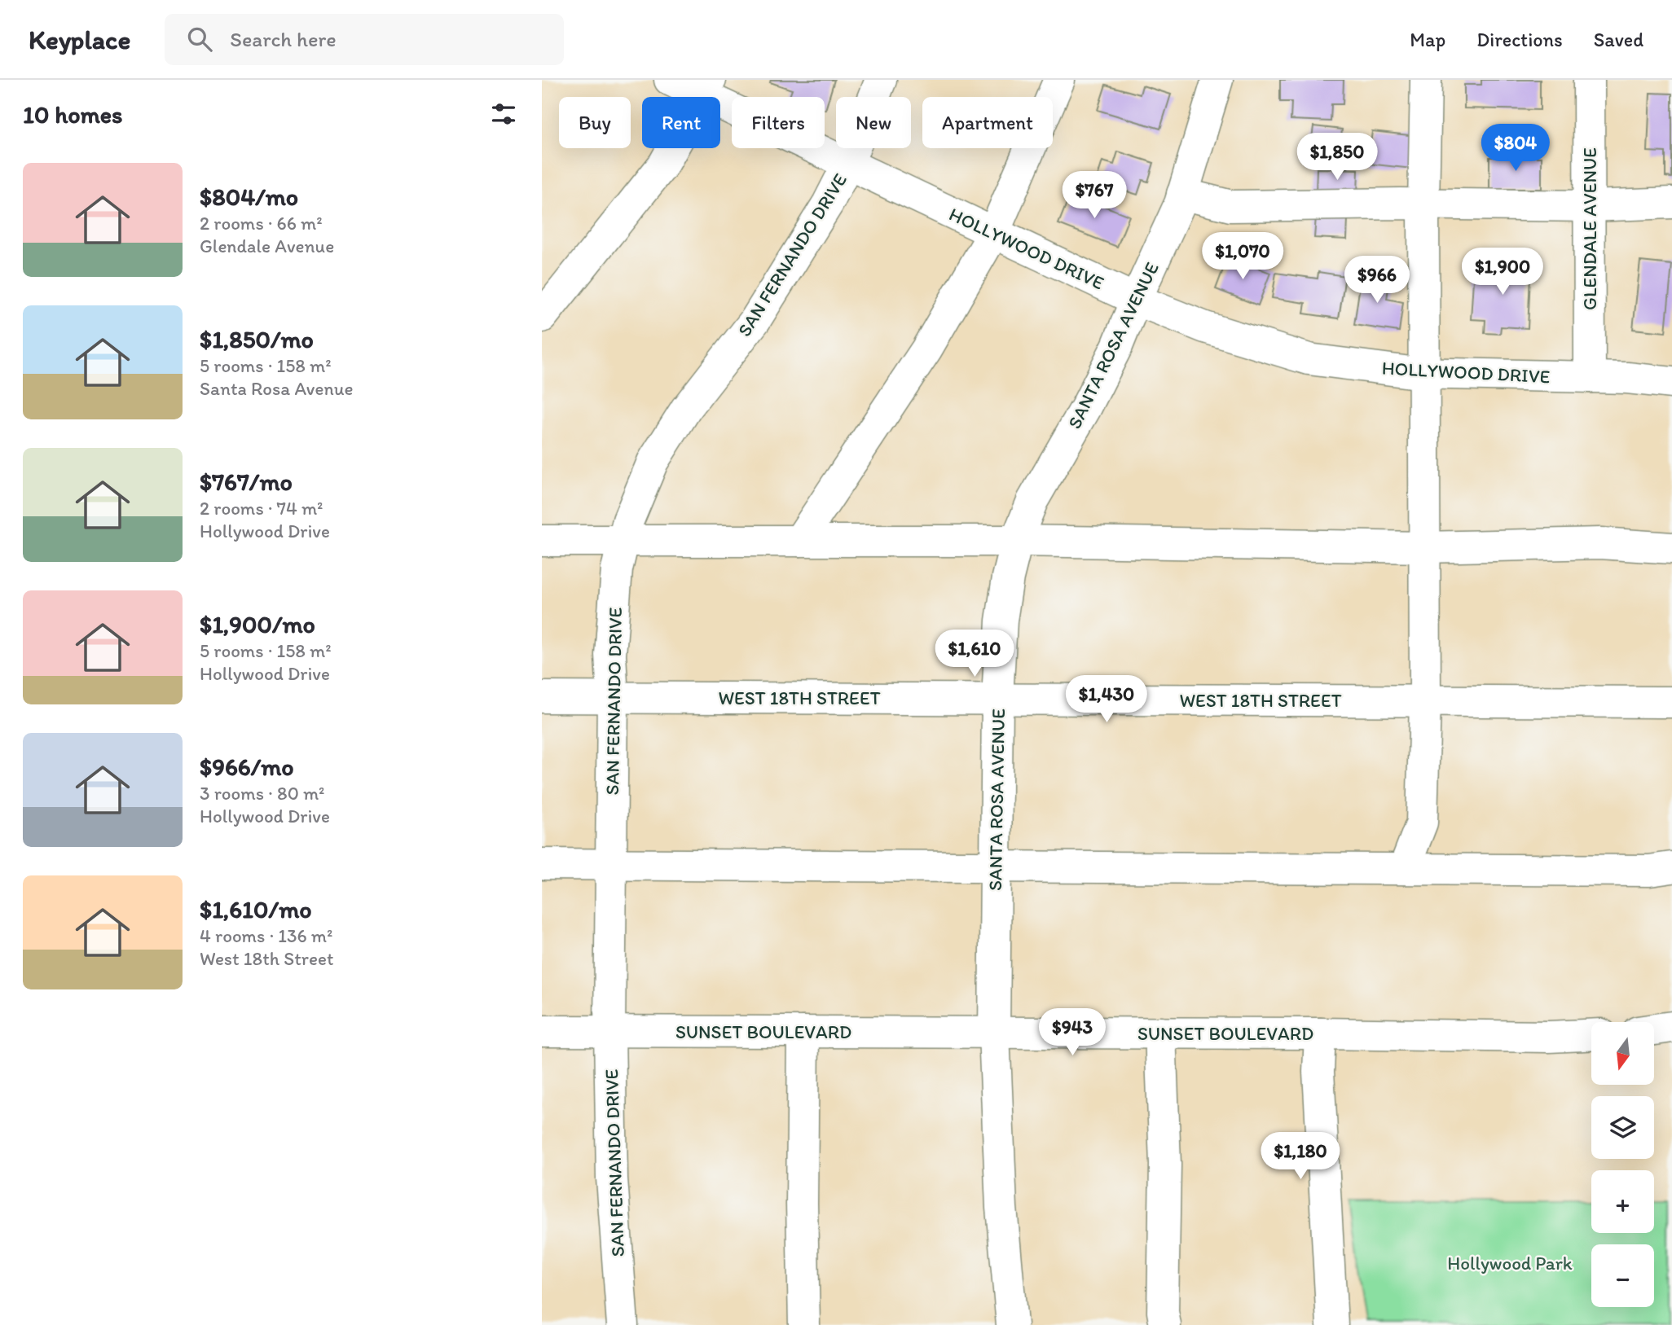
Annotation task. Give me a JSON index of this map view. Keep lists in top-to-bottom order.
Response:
{
  "streets": {
    "street": [
      "GLENDALE AVENUE",
      "HOLLYWOOD DRIVE",
      "SAN FERNANDO DRIVE",
      "SANTA ROSA AVENUE",
      "WEST 18TH STREET",
      "SUNSET BOULEVARD"
    ]
  },
  "crossings": [
    ["GLENDALE AVENUE", "HOLLYWOOD DRIVE"],
    ["HOLLYWOOD DRIVE", "SAN FERNANDO DRIVE"],
    ["HOLLYWOOD DRIVE", "SANTA ROSA AVENUE"],
    ["SAN FERNANDO DRIVE", "WEST 18TH STREET"],
    ["SAN FERNANDO DRIVE", "SUNSET BOULEVARD"],
    ["SANTA ROSA AVENUE", "WEST 18TH STREET"],
    ["SANTA ROSA AVENUE", "SUNSET BOULEVARD"]
  ],
  "parks": ["Hollywood Park"],
  "north": "bottom",
  "page": {
    "header": "Keyplace",
    "search": "Search here",
    "nav": ["Map", "Directions", "Saved"],
    "heading": "10 homes",
    "chip": [
      "Buy",
      "Rent",
      "Filters",
      "New",
      "Apartment"
    ],
    "price": [
      "$804",
      "$1,850",
      "$767",
      "$1,070",
      "$1,900",
      "$966",
      "$1,610",
      "$1,430",
      "$943",
      "$1,180"
    ],
    "list": [
      {
        "name": "$804/mo",
        "note": "2 rooms · 66 m² · Glendale Avenue"
      },
      {
        "name": "$1,850/mo",
        "note": "5 rooms · 158 m² · Santa Rosa Avenue"
      },
      {
        "name": "$767/mo",
        "note": "2 rooms · 74 m² · Hollywood Drive"
      },
      {
        "name": "$1,900/mo",
        "note": "5 rooms · 158 m² · Hollywood Drive"
      },
      {
        "name": "$966/mo",
        "note": "3 rooms · 80 m² · Hollywood Drive"
      },
      {
        "name": "$1,610/mo",
        "note": "4 rooms · 136 m² · West 18th Street"
      }
    ],
    "map_buttons": ["+", "−"]
  }
}
